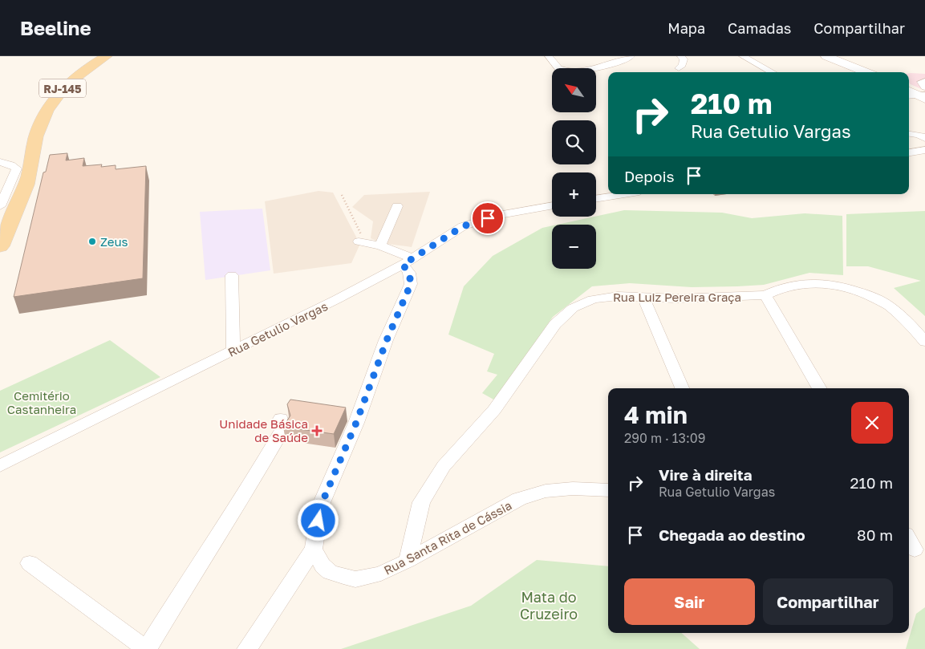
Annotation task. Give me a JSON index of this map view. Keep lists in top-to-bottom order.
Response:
{
  "streets": {
    "main road": ["RJ-145"],
    "street": ["Rua Luiz Pereira Graça", "Rua Getulio Vargas", "Rua Santa Rita de Cássia"]
  },
  "crossings": [
    ["Rua Luiz Pereira Graça", "Rua Santa Rita de Cássia"]
  ],
  "parks": ["Cemitério Castanheira", "Mata do Cruzeiro"],
  "places": {
    "other": ["Zeus"],
    "health": ["Unidade Básica de Saúde"]
  },
  "north": "top left",
  "page": {
    "header": "Beeline",
    "nav": ["Mapa", "Camadas", "Compartilhar"],
    "map_buttons": ["+", "−"],
    "turn": ["210 m", "Rua Getulio Vargas"],
    "then": "Depois",
    "heading": ["4 min", "290 m · 13:09"],
    "list": [
      {
        "name": "Vire à direita",
        "note": "Rua Getulio Vargas",
        "value": "210 m"
      },
      {
        "name": "Chegada ao destino",
        "value": "80 m"
      }
    ],
    "buttons": ["Sair", "Compartilhar"]
  }
}
